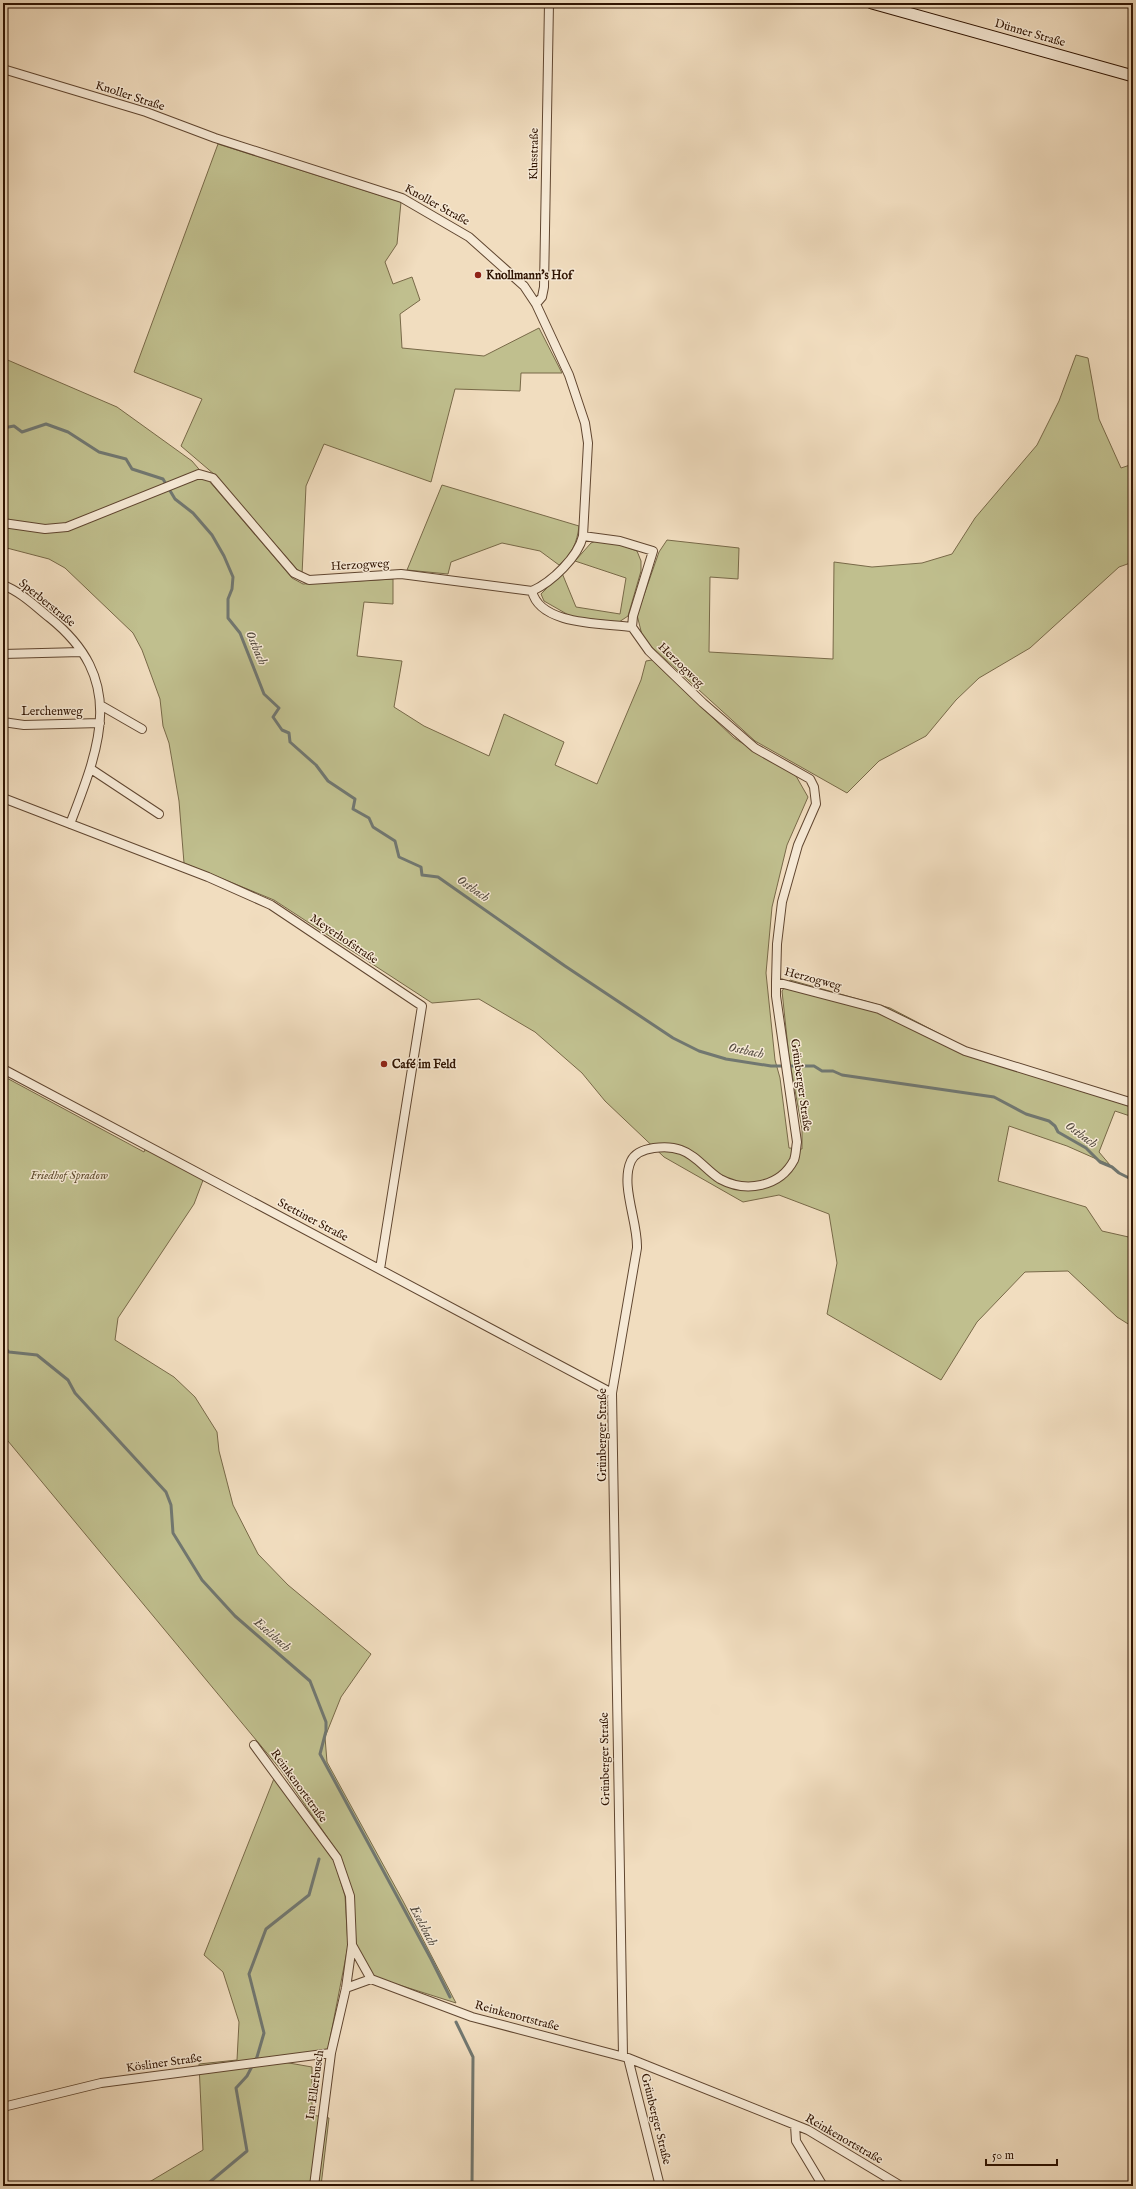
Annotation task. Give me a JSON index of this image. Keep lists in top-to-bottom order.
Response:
{
  "streets": {
    "street": [
      "Dünner Straße",
      "Knoller Straße",
      "Klusstraße",
      "Herzogweg",
      "Sperberstraße",
      "Lerchenweg",
      "Meyerhofstraße",
      "Grünberger Straße",
      "Stettiner Straße",
      "Reinkenortstraße",
      "Kösliner Straße",
      "Im Ellerbusch"
    ]
  },
  "crossings": [
    ["Knoller Straße", "Klusstraße"],
    ["Knoller Straße", "Herzogweg"],
    ["Herzogweg", "Grünberger Straße"],
    ["Sperberstraße", "Lerchenweg"],
    ["Sperberstraße", "Meyerhofstraße"],
    ["Meyerhofstraße", "Stettiner Straße"],
    ["Grünberger Straße", "Stettiner Straße"],
    ["Grünberger Straße", "Reinkenortstraße"],
    ["Reinkenortstraße", "Im Ellerbusch"],
    ["Kösliner Straße", "Im Ellerbusch"]
  ],
  "water": ["Ostbach", "Eselsbach"],
  "parks": ["Friedhof Spradow"],
  "places": ["Knollmann's Hof", "Café im Feld"],
  "scale_bar": "50 m"
}
